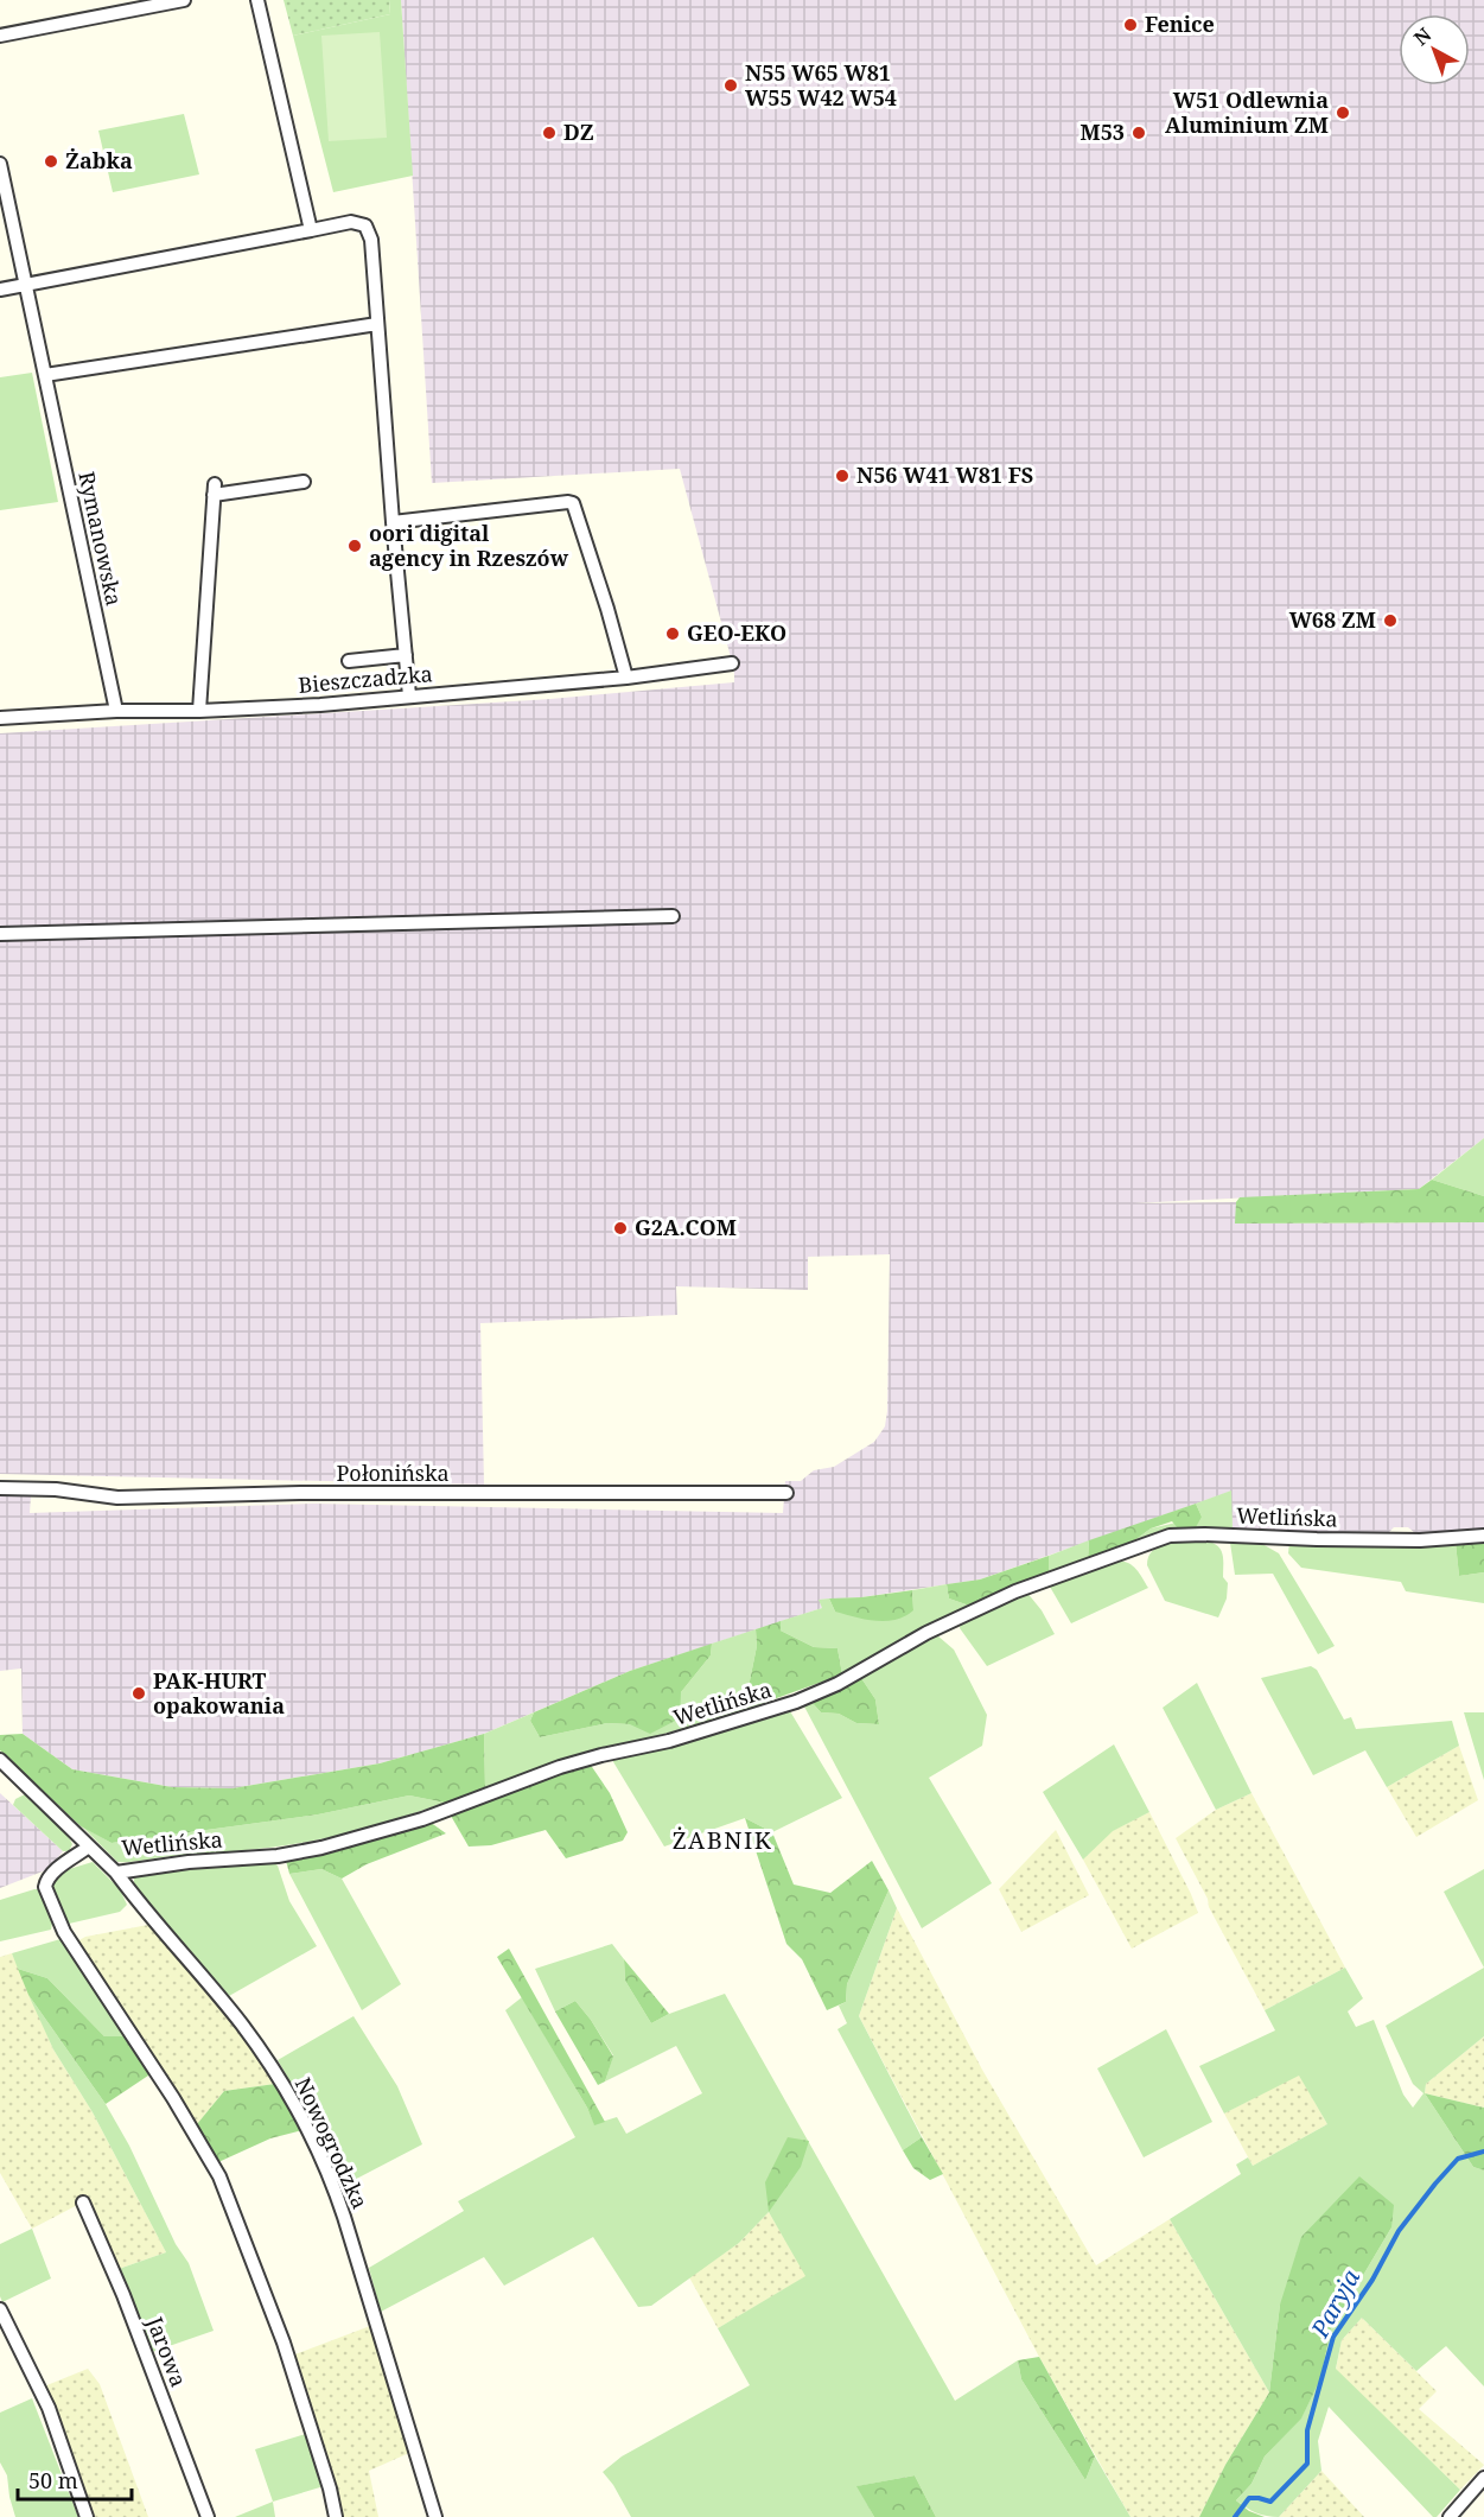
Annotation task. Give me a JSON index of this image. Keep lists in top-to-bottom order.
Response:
{
  "streets": {
    "street": [
      "Rymanowska",
      "Bieszczadzka",
      "Połonińska",
      "Wetlińska",
      "Nowogrodzka",
      "Jarowa"
    ]
  },
  "crossings": [
    ["Rymanowska", "Bieszczadzka"],
    ["Wetlińska", "Nowogrodzka"]
  ],
  "districts": ["ŻABNIK"],
  "water": ["Paryja"],
  "places": [
    "Fenice",
    "N55 W65 W81 W55 W42 W54",
    "W51 Odlewnia Aluminium ZM",
    "DZ",
    "M53",
    "Żabka",
    "N56 W41 W81 FS",
    "oori digital agency in Rzeszów",
    "W68 ZM",
    "GEO-EKO",
    "G2A.COM",
    "PAK-HURT opakowania"
  ],
  "scale_bar": "50 m",
  "north": "top left"
}
